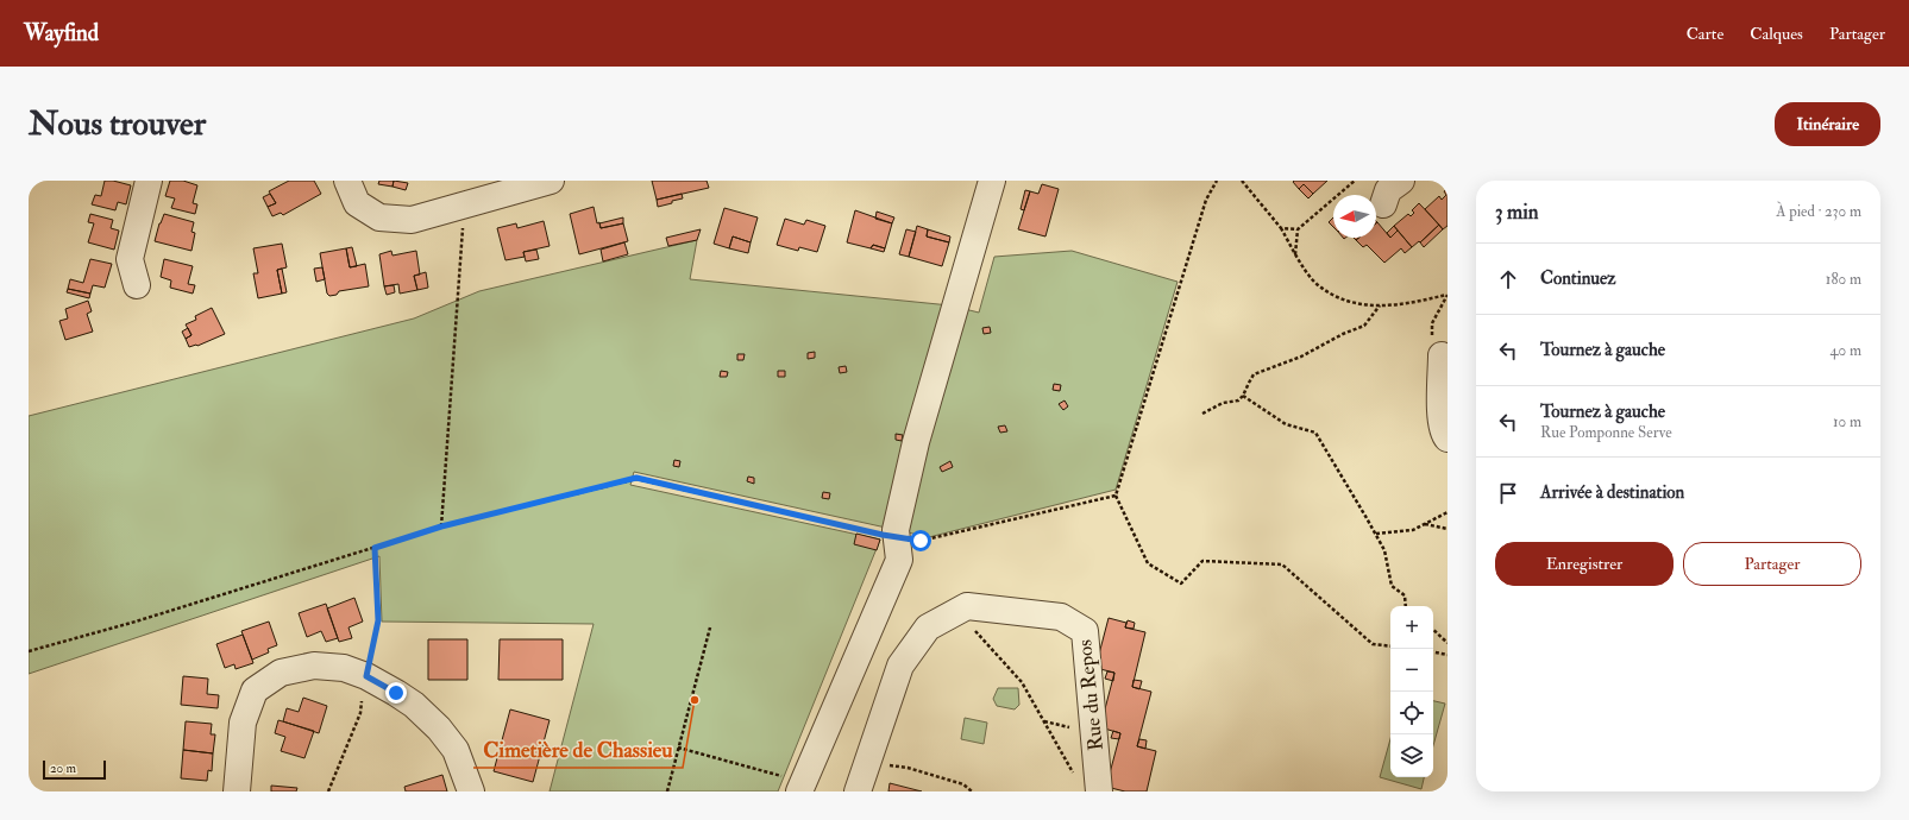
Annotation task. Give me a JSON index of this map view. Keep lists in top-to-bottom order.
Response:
{
  "streets": {
    "street": ["Rue du Repos"]
  },
  "places": ["Cimetière de Chassieu"],
  "scale_bar": "20 m",
  "north": "left",
  "page": {
    "header": "Wayfind",
    "nav": ["Carte", "Calques", "Partager"],
    "buttons": [
      "Itinéraire",
      ["Enregistrer", "Partager"]
    ],
    "title": "Nous trouver",
    "heading": ["3 min", "À pied · 230 m"],
    "list": [
      ["Continuez", "180 m"],
      ["Tournez à gauche", "40 m"],
      ["Tournez à gauche", "Rue Pomponne Serve", "10 m"],
      "Arrivée à destination"
    ],
    "map_buttons": ["+", "−"],
    "scale": "20 m"
  }
}
